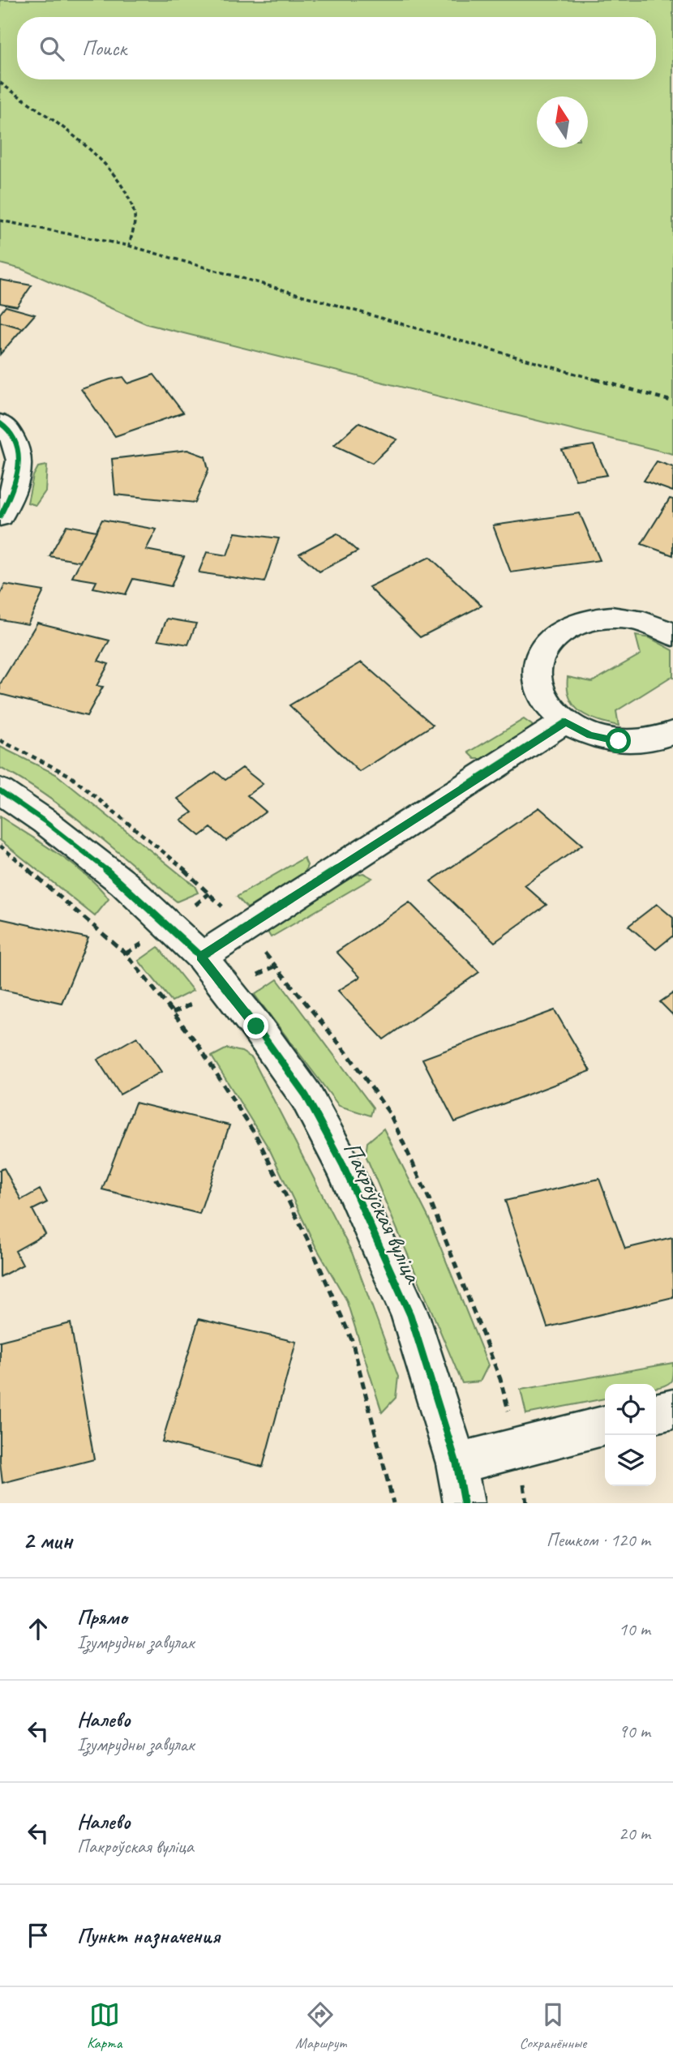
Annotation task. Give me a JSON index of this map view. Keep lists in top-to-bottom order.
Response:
{
  "streets": {
    "street": ["Пакроўская вуліца"]
  },
  "north": "top",
  "page": {
    "search": "Поиск",
    "heading": ["2 мин", "Пешком · 120 m"],
    "list": [
      ["Прямо", "Ізумрудны завулак", "10 m"],
      ["Налево", "Ізумрудны завулак", "90 m"],
      ["Налево", "Пакроўская вуліца", "20 m"],
      "Пункт назначения"
    ],
    "nav": ["Карта", "Маршрут", "Сохранённые"]
  }
}
